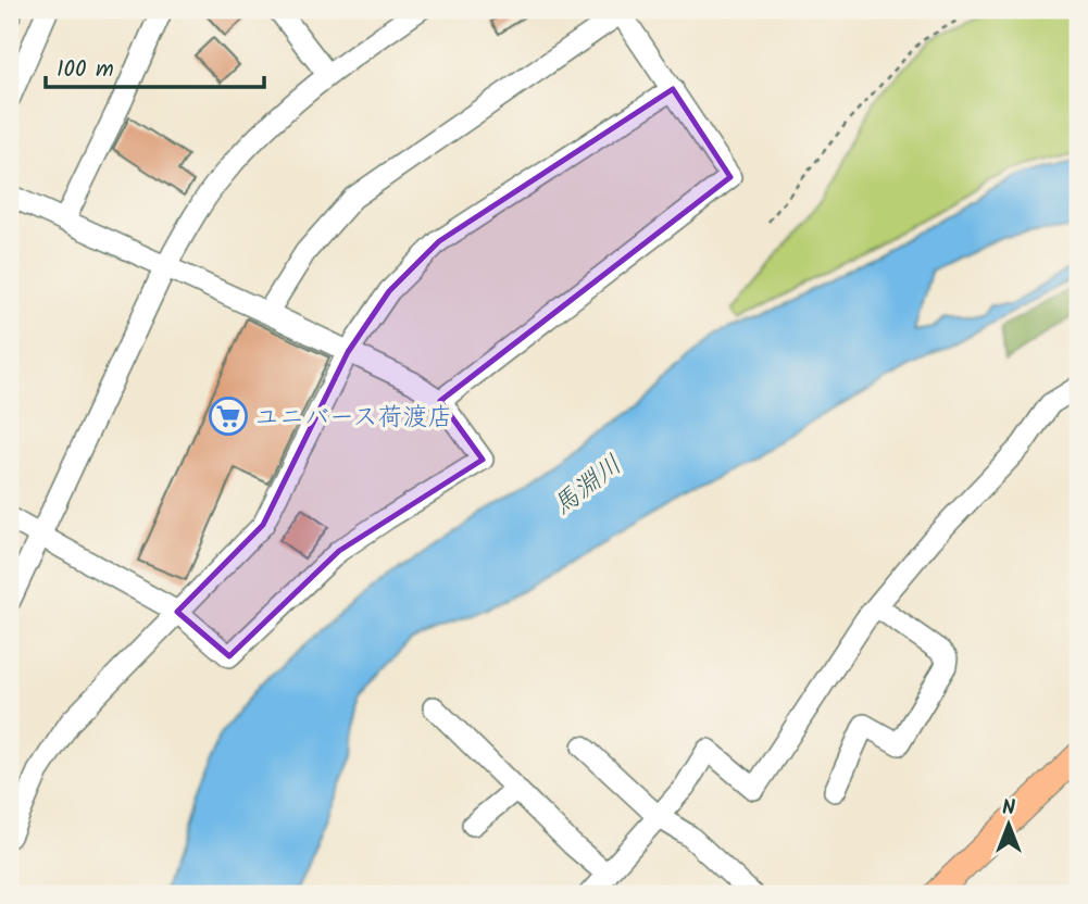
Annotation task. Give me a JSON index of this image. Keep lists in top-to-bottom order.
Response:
{
  "water": ["馬淵川"],
  "places": {
    "supermarket": ["ユニバース荷渡店"]
  },
  "scale_bar": "100 m",
  "north": "top"
}
